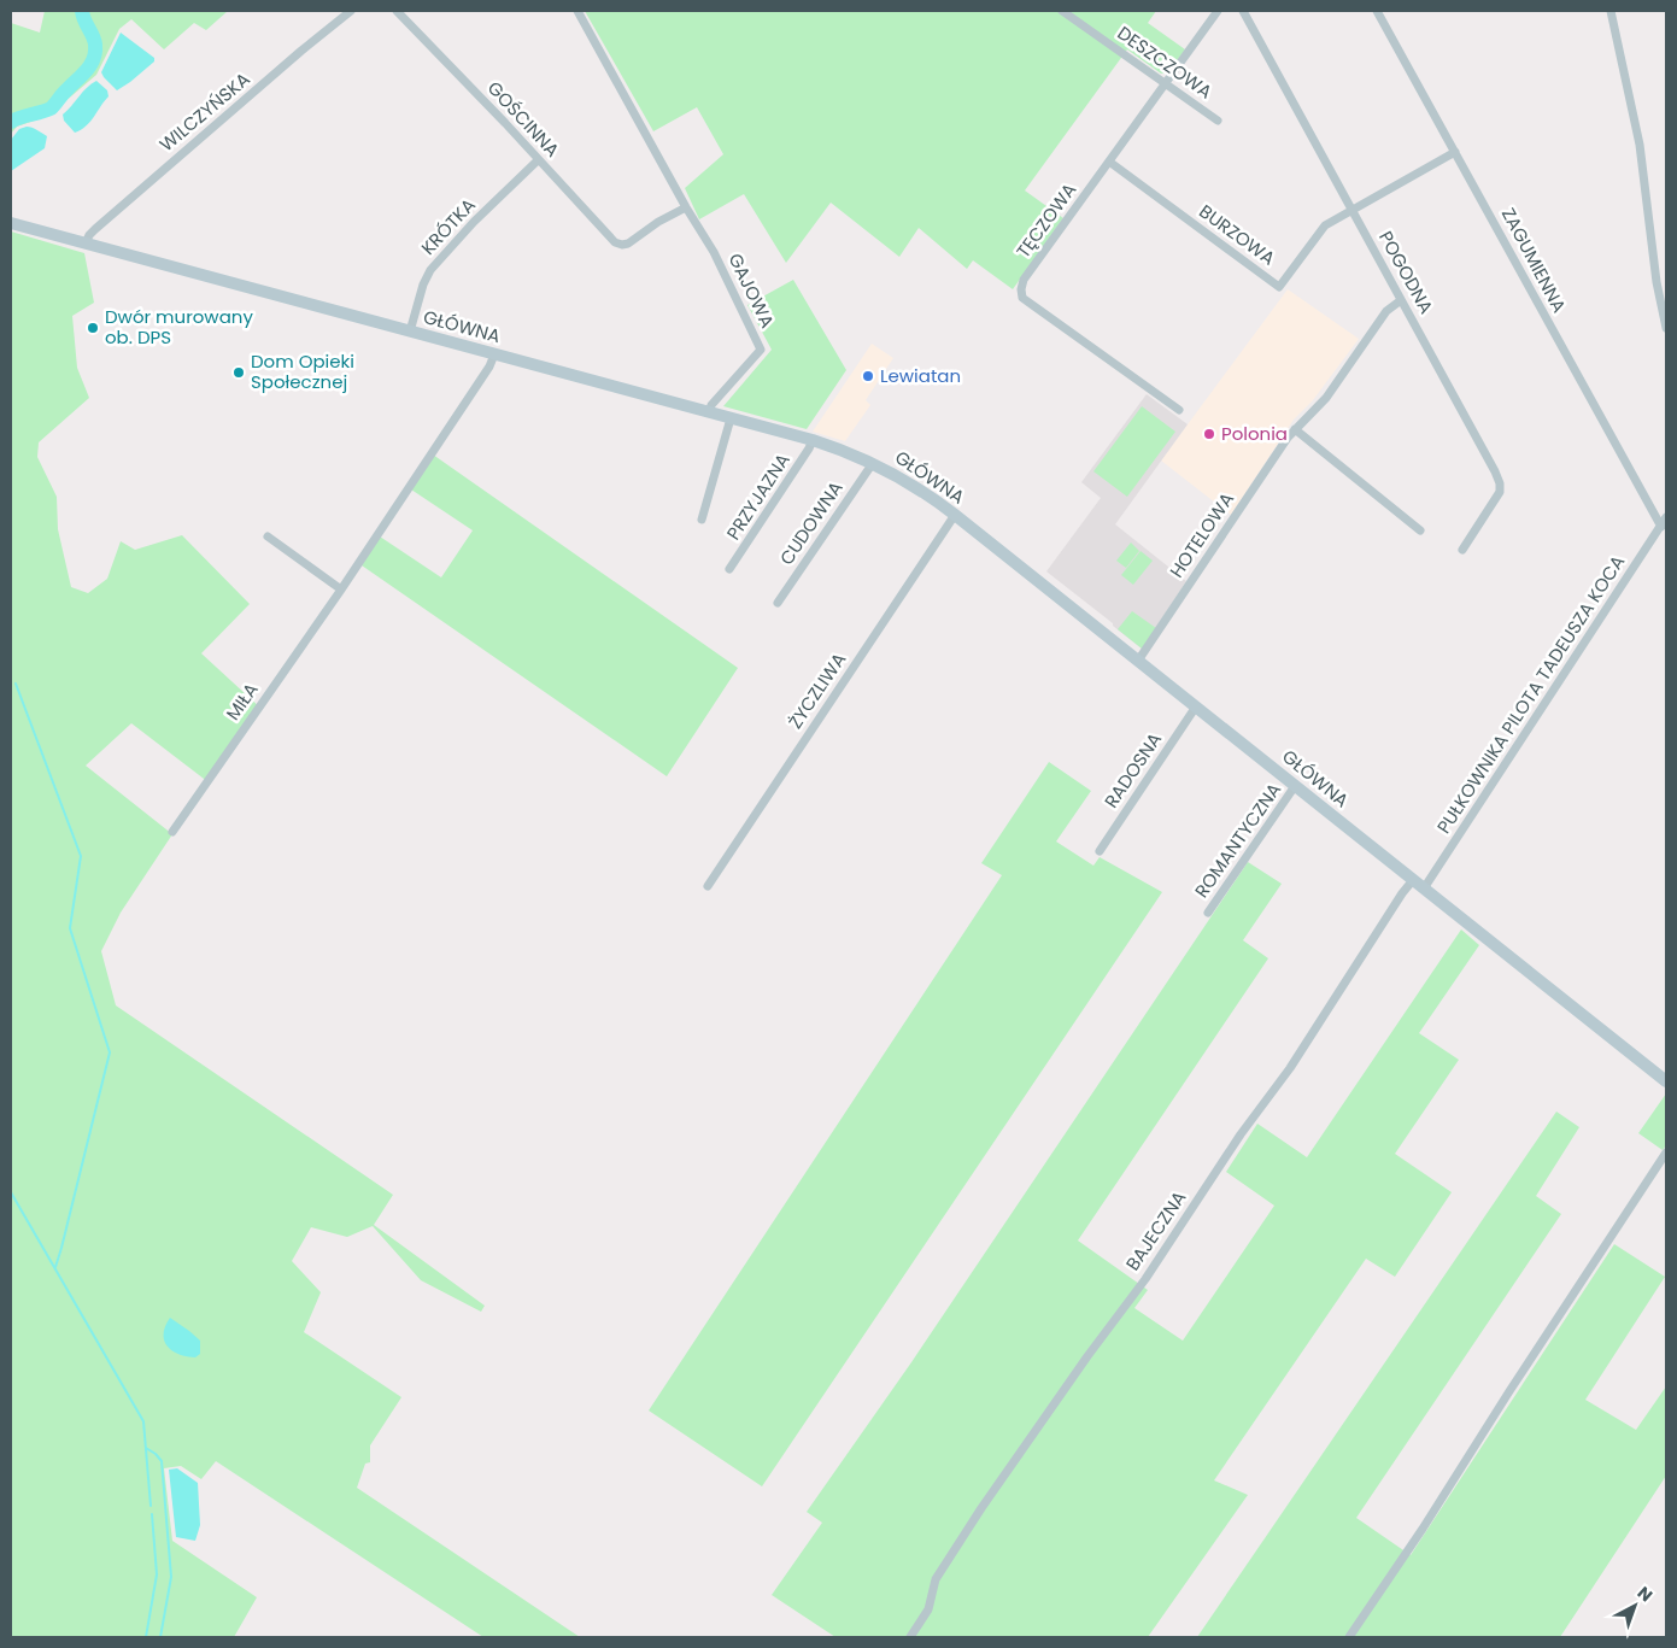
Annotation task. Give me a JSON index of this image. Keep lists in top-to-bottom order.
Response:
{
  "streets": {
    "street": [
      "DESZCZOWA",
      "WILCZYŃSKA",
      "GOŚCINNA",
      "TĘCZOWA",
      "KRÓTKA",
      "BURZOWA",
      "ZAGUMIENNA",
      "POGODNA",
      "GAJOWA",
      "GŁÓWNA",
      "PRZYJAZNA",
      "CUDOWNA",
      "HOTELOWA",
      "ŻYCZLIWA",
      "PUŁKOWNIKA PILOTA TADEUSZA KOCA",
      "MIŁA",
      "RADOSNA",
      "ROMANTYCZNA",
      "BAJECZNA"
    ]
  },
  "crossings": [
    ["DESZCZOWA", "TĘCZOWA"],
    ["WILCZYŃSKA", "GŁÓWNA"],
    ["GOŚCINNA", "KRÓTKA"],
    ["GOŚCINNA", "GAJOWA"],
    ["TĘCZOWA", "BURZOWA"],
    ["KRÓTKA", "GŁÓWNA"],
    ["BURZOWA", "ZAGUMIENNA"],
    ["BURZOWA", "POGODNA"],
    ["ZAGUMIENNA", "PUŁKOWNIKA PILOTA TADEUSZA KOCA"],
    ["POGODNA", "HOTELOWA"],
    ["GAJOWA", "GŁÓWNA"],
    ["GŁÓWNA", "PRZYJAZNA"],
    ["GŁÓWNA", "CUDOWNA"],
    ["GŁÓWNA", "HOTELOWA"],
    ["GŁÓWNA", "ŻYCZLIWA"],
    ["GŁÓWNA", "PUŁKOWNIKA PILOTA TADEUSZA KOCA"],
    ["GŁÓWNA", "MIŁA"],
    ["GŁÓWNA", "RADOSNA"],
    ["GŁÓWNA", "ROMANTYCZNA"],
    ["GŁÓWNA", "BAJECZNA"]
  ],
  "places": [
    "Dwór murowany ob. DPS",
    "Dom Opieki Społecznej",
    "Lewiatan",
    "Polonia"
  ],
  "north": "top right"
}
